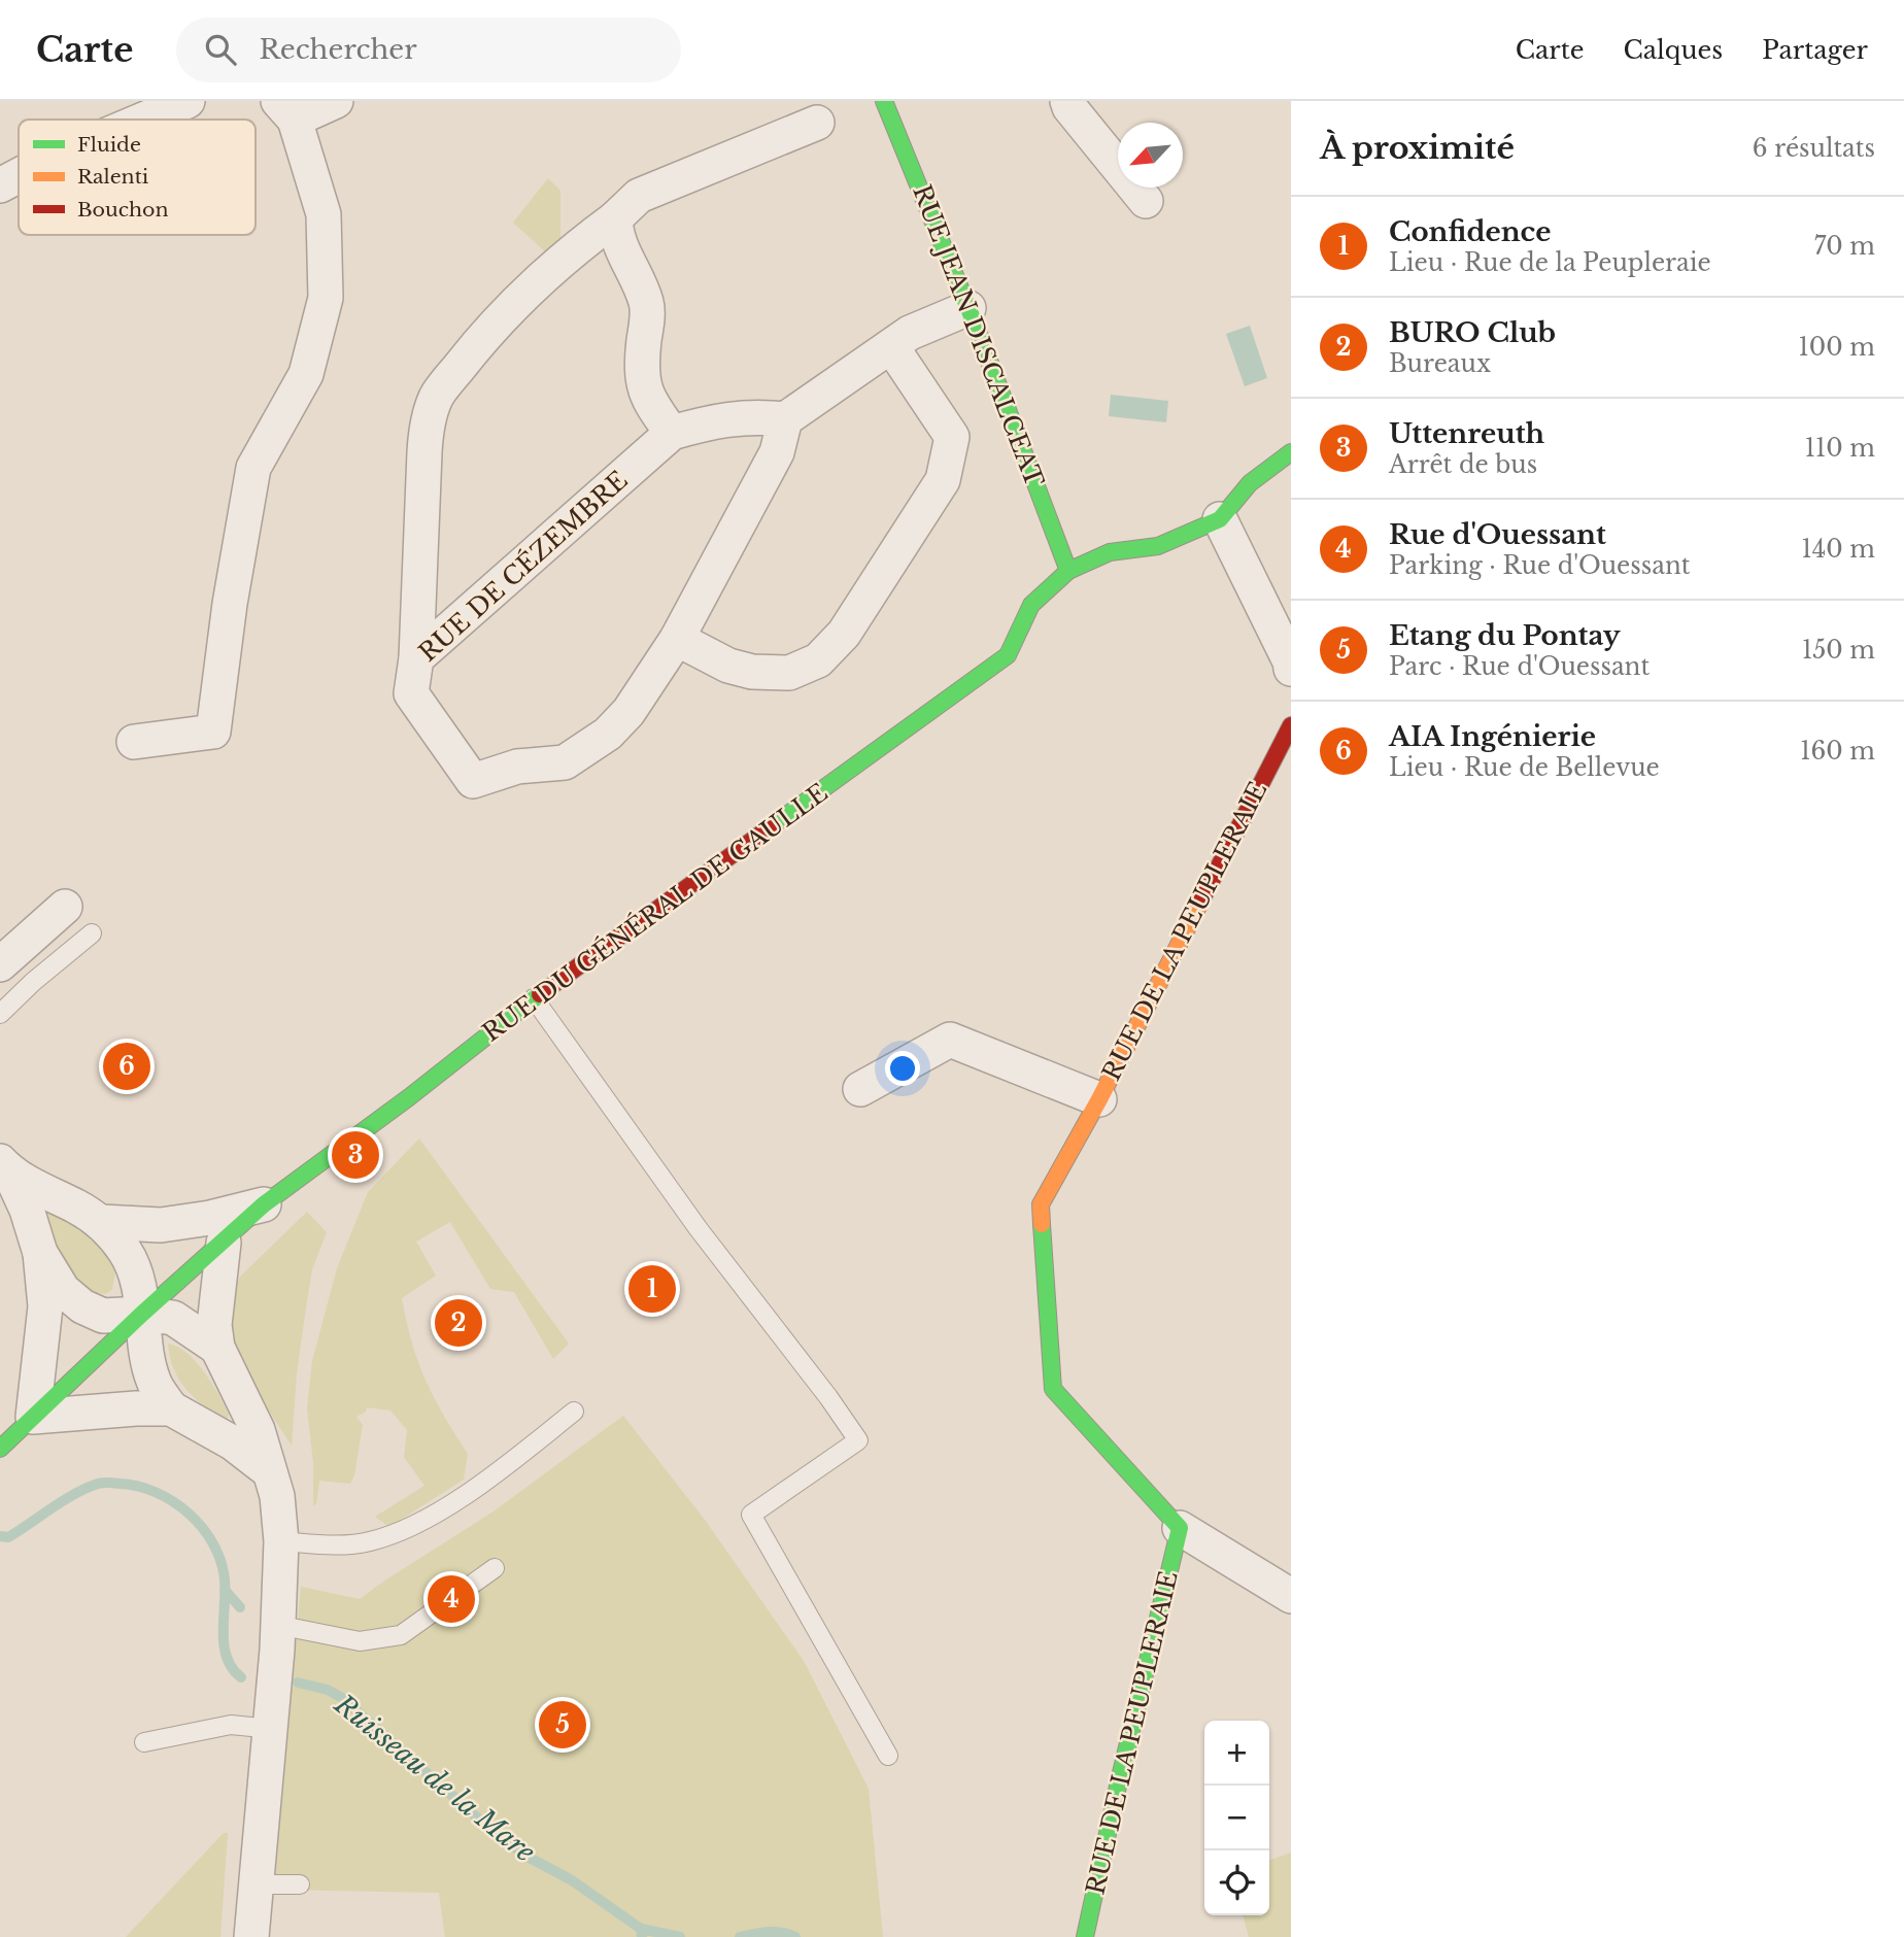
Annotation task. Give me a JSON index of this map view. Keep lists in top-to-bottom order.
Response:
{
  "streets": {
    "street": [
      "RUE JEAN DISCALCEAT",
      "RUE DE CÉZEMBRE",
      "RUE DU GÉNÉRAL DE GAULLE",
      "RUE DE LA PEUPLERAIE"
    ]
  },
  "crossings": [
    ["RUE JEAN DISCALCEAT", "RUE DU GÉNÉRAL DE GAULLE"]
  ],
  "water": ["Ruisseau de la Mare"],
  "legend": ["Fluide", "Ralenti", "Bouchon"],
  "north": "bottom left",
  "page": {
    "header": "Carte",
    "search": "Rechercher",
    "nav": ["Carte", "Calques", "Partager"],
    "heading": ["À proximité", "6 résultats"],
    "list": [
      {
        "mark": "1",
        "name": "Confidence",
        "note": "Lieu · Rue de la Peupleraie",
        "value": "70 m"
      },
      {
        "mark": "2",
        "name": "BURO Club",
        "note": "Bureaux",
        "value": "100 m"
      },
      {
        "mark": "3",
        "name": "Uttenreuth",
        "note": "Arrêt de bus",
        "value": "110 m"
      },
      {
        "mark": "4",
        "name": "Rue d'Ouessant",
        "note": "Parking · Rue d'Ouessant",
        "value": "140 m"
      },
      {
        "mark": "5",
        "name": "Etang du Pontay",
        "note": "Parc · Rue d'Ouessant",
        "value": "150 m"
      },
      {
        "mark": "6",
        "name": "AIA Ingénierie",
        "note": "Lieu · Rue de Bellevue",
        "value": "160 m"
      }
    ],
    "pins": [
      "6",
      "3",
      "1",
      "2",
      "4",
      "5"
    ],
    "map_buttons": ["+", "−"]
  }
}
